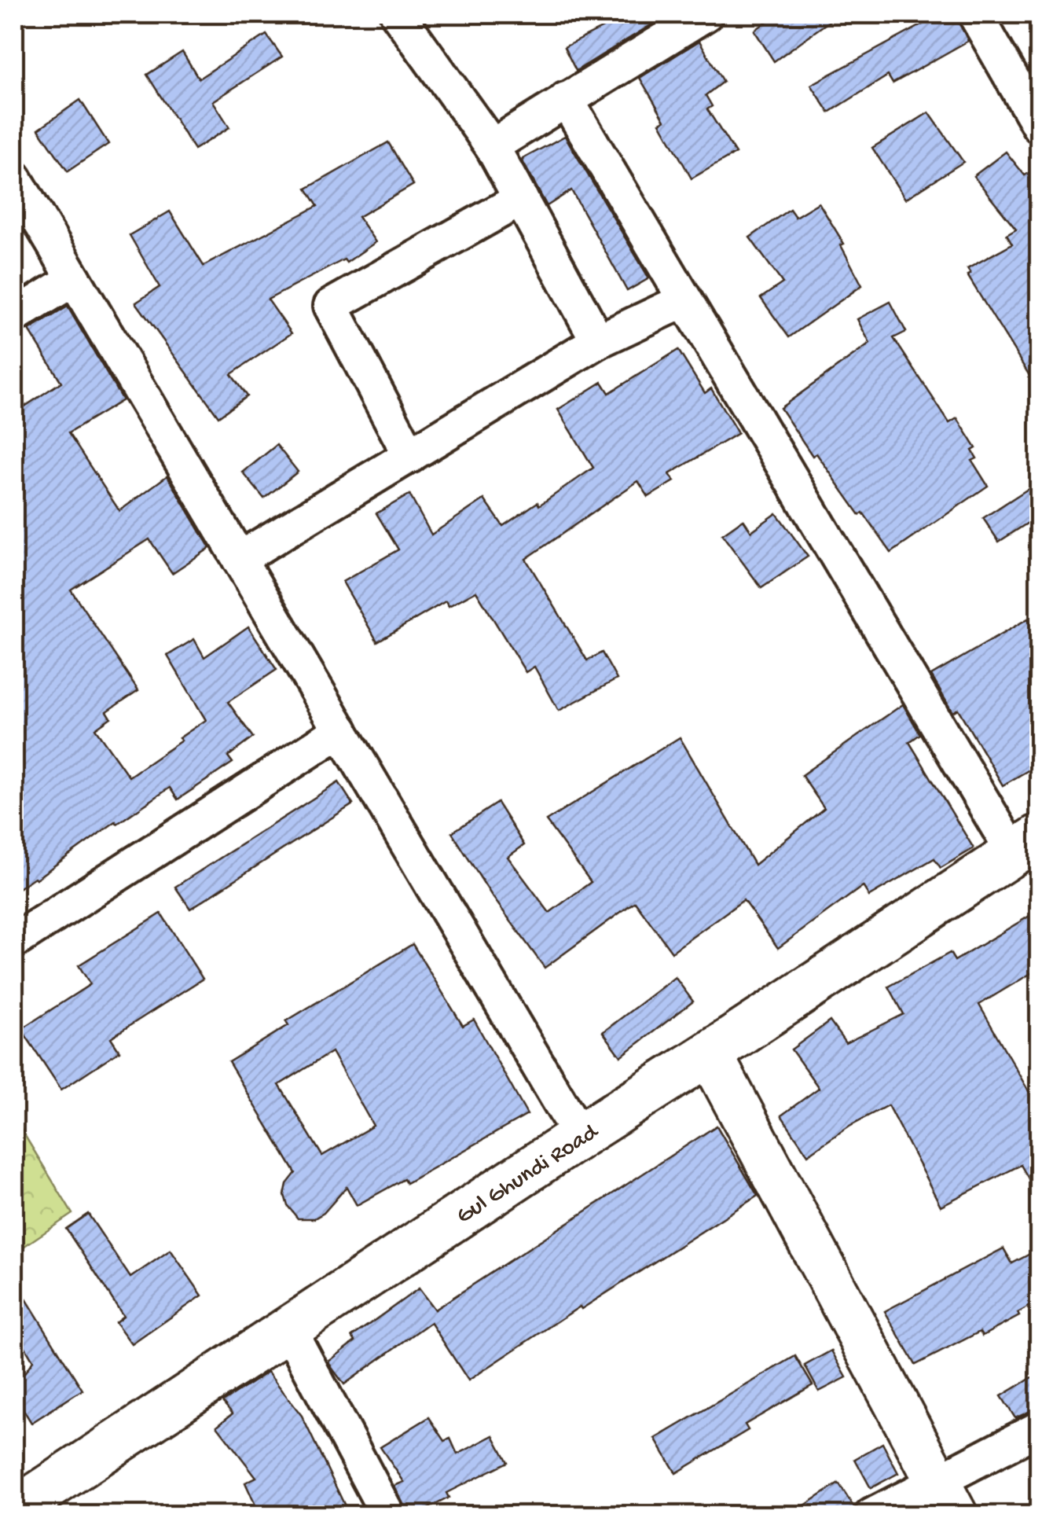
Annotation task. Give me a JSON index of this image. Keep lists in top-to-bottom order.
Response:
{
  "streets": {
    "main road": ["Gul Ghundi Road"]
  }
}
